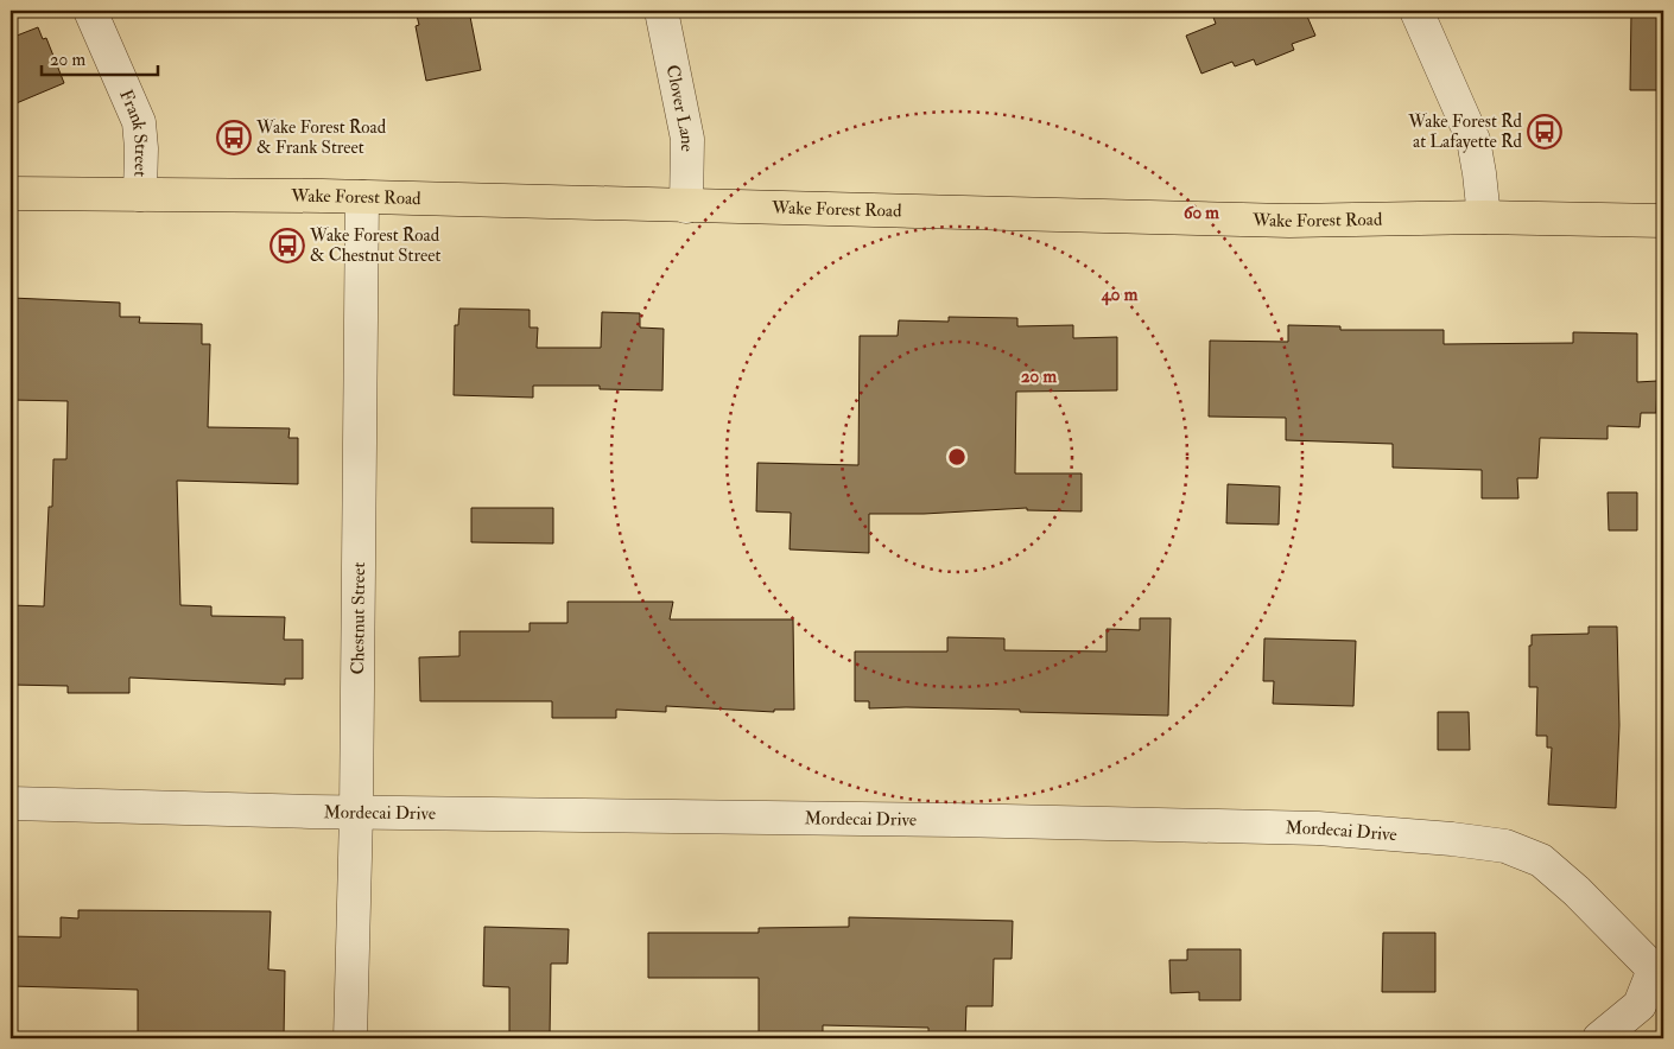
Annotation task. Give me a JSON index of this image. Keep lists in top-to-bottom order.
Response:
{
  "streets": {
    "main road": ["Wake Forest Road"],
    "street": [
      "Clover Lane",
      "Frank Street",
      "Chestnut Street",
      "Mordecai Drive"
    ]
  },
  "crossings": [
    ["Clover Lane", "Wake Forest Road"],
    ["Frank Street", "Wake Forest Road"],
    ["Wake Forest Road", "Chestnut Street"],
    ["Chestnut Street", "Mordecai Drive"]
  ],
  "places": {
    "bus stop": ["Wake Forest Rd at Lafayette Rd", "Wake Forest Road & Frank Street", "Wake Forest Road & Chestnut Street"]
  },
  "scale_bar": "20 m",
  "rings": ["60 m", "40 m", "20 m"]
}
